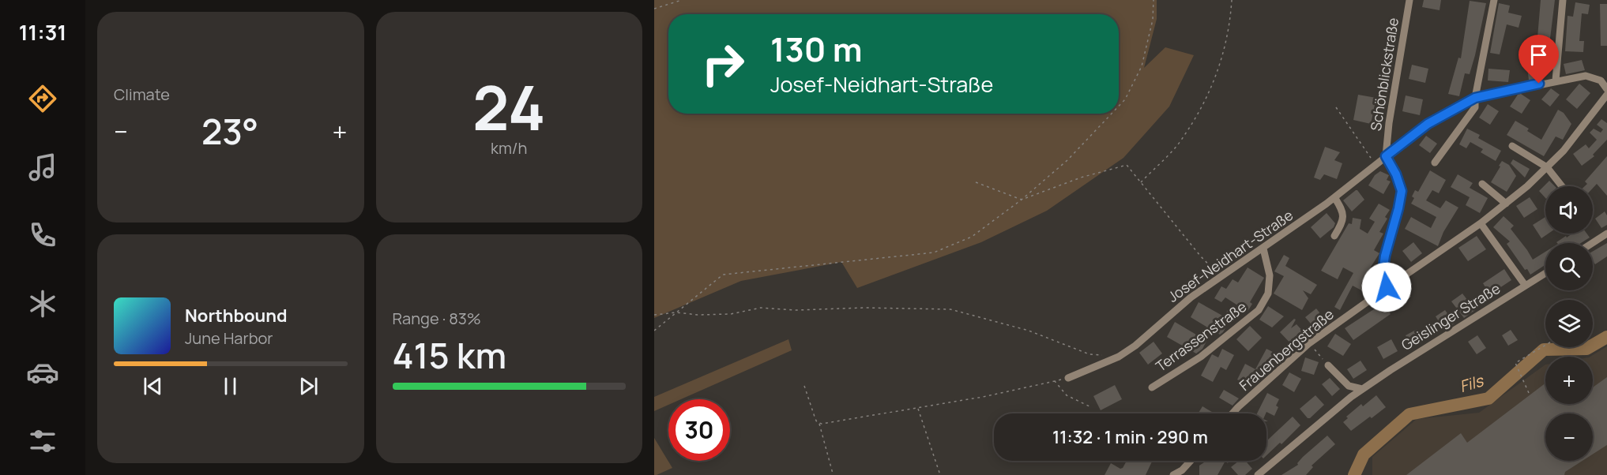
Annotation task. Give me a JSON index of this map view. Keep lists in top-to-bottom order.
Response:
{
  "streets": {
    "street": [
      "Schönblickstraße",
      "Josef-Neidhart-Straße",
      "Geislinger Straße",
      "Terrassenstraße",
      "Frauenbergstraße"
    ]
  },
  "crossings": [
    ["Schönblickstraße", "Josef-Neidhart-Straße"],
    ["Josef-Neidhart-Straße", "Terrassenstraße"]
  ],
  "water": ["Fils"],
  "page": {
    "tabs": "11:31",
    "tile": [
      "Climate",
      ["24", "km/h"],
      ["Range · 83%", "415 km"]
    ],
    "turn": ["130 m", "Josef-Neidhart-Straße"],
    "heat": ["−", "23°", "+"],
    "map_buttons": ["+", "−"],
    "song": ["Northbound", "June Harbor"],
    "limit": "30",
    "trip": "11:32 · 1 min · 290 m"
  }
}
